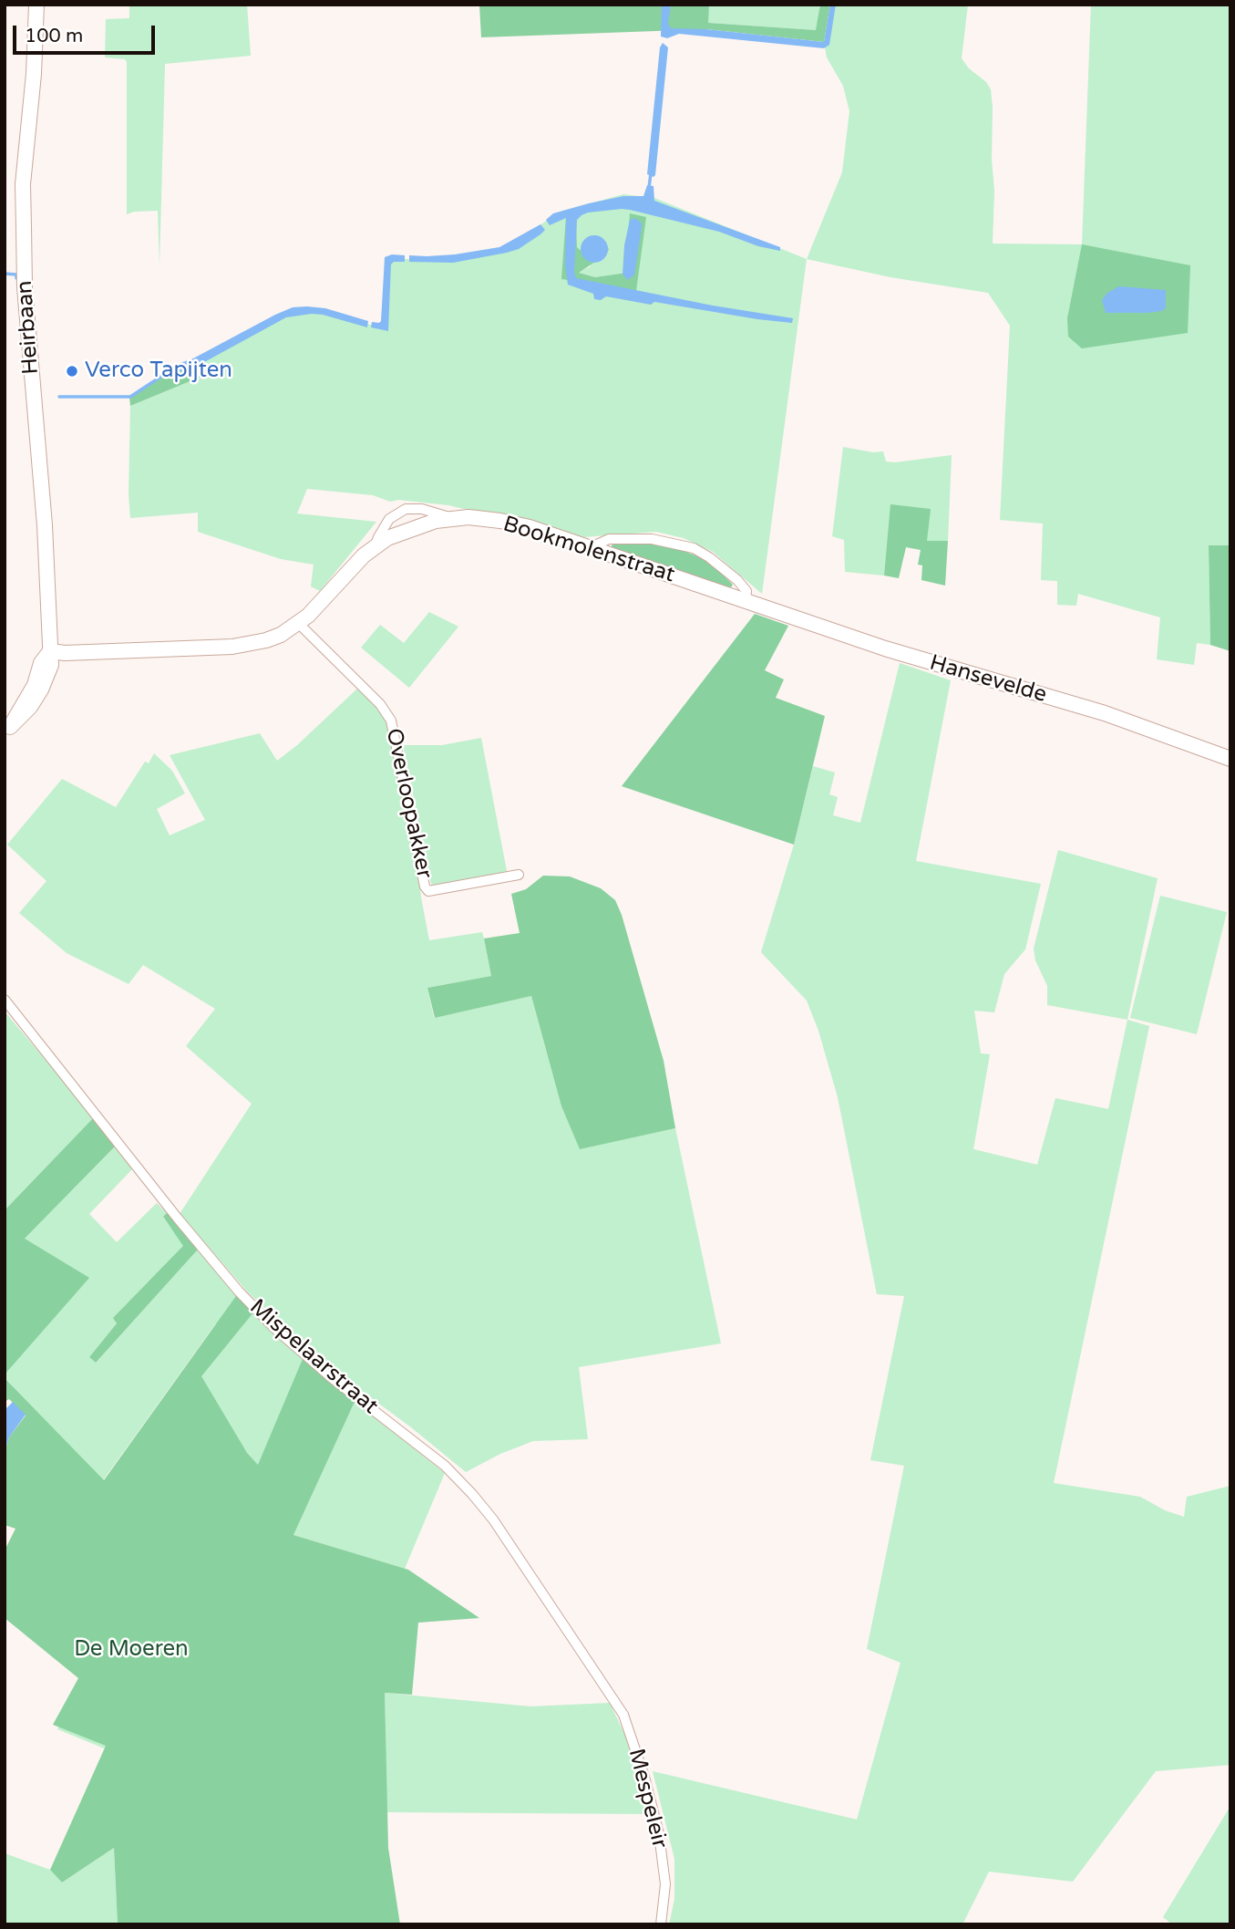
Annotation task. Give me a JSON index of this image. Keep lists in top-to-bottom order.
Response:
{
  "streets": {
    "street": [
      "Heirbaan",
      "Bookmolenstraat",
      "Hansevelde",
      "Overloopakker",
      "Mispelaarstraat",
      "Mespeleir"
    ]
  },
  "crossings": [
    ["Heirbaan", "Bookmolenstraat"],
    ["Bookmolenstraat", "Hansevelde"],
    ["Bookmolenstraat", "Overloopakker"],
    ["Mispelaarstraat", "Mespeleir"]
  ],
  "parks": ["De Moeren"],
  "places": ["Verco Tapijten"],
  "scale_bar": "100 m"
}
